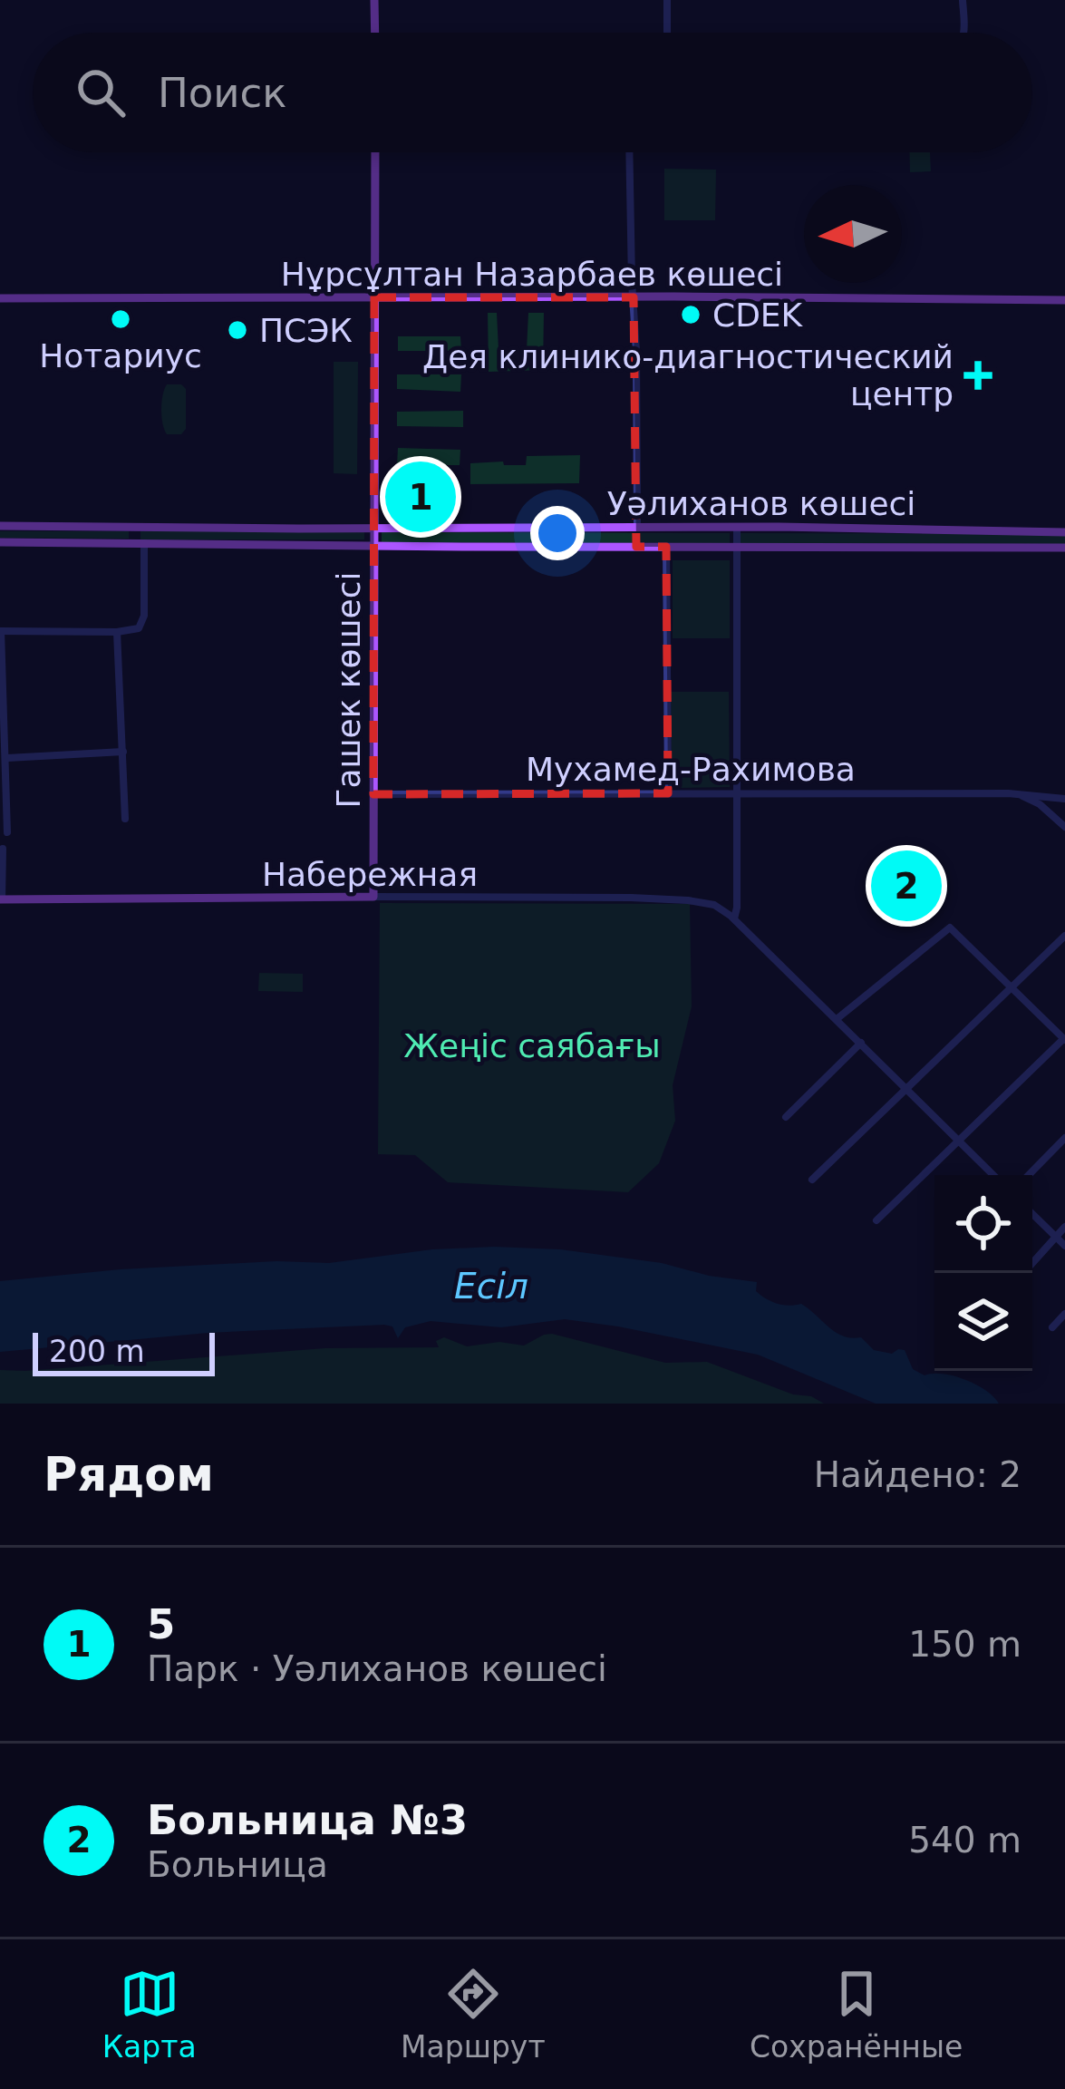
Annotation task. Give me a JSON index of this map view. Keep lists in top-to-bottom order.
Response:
{
  "streets": {
    "main road": [
      "Нұрсұлтан Назарбаев көшесі",
      "Уәлиханов көшесі",
      "Гашек көшесі",
      "Набережная"
    ],
    "street": ["Мухамед-Рахимова"]
  },
  "crossings": [
    ["Нұрсұлтан Назарбаев көшесі", "Гашек көшесі"],
    ["Уәлиханов көшесі", "Гашек көшесі"],
    ["Гашек көшесі", "Мухамед-Рахимова"],
    ["Гашек көшесі", "Набережная"]
  ],
  "water": ["Есіл"],
  "parks": ["Жеңіс саябағы"],
  "places": {
    "other": ["CDEK", "Нотариус", "ПСЭК"],
    "health": ["Дея клинико-диагностический центр"]
  },
  "scale_bar": "200 m",
  "north": "left",
  "page": {
    "search": "Поиск",
    "pins": ["1", "2"],
    "scale": "200 m",
    "heading": ["Рядом", "Найдено: 2"],
    "list": [
      {
        "mark": "1",
        "name": "5",
        "note": "Парк · Уәлиханов көшесі",
        "value": "150 m"
      },
      {
        "mark": "2",
        "name": "Больница №3",
        "note": "Больница",
        "value": "540 m"
      }
    ],
    "nav": ["Карта", "Маршрут", "Сохранённые"]
  }
}
